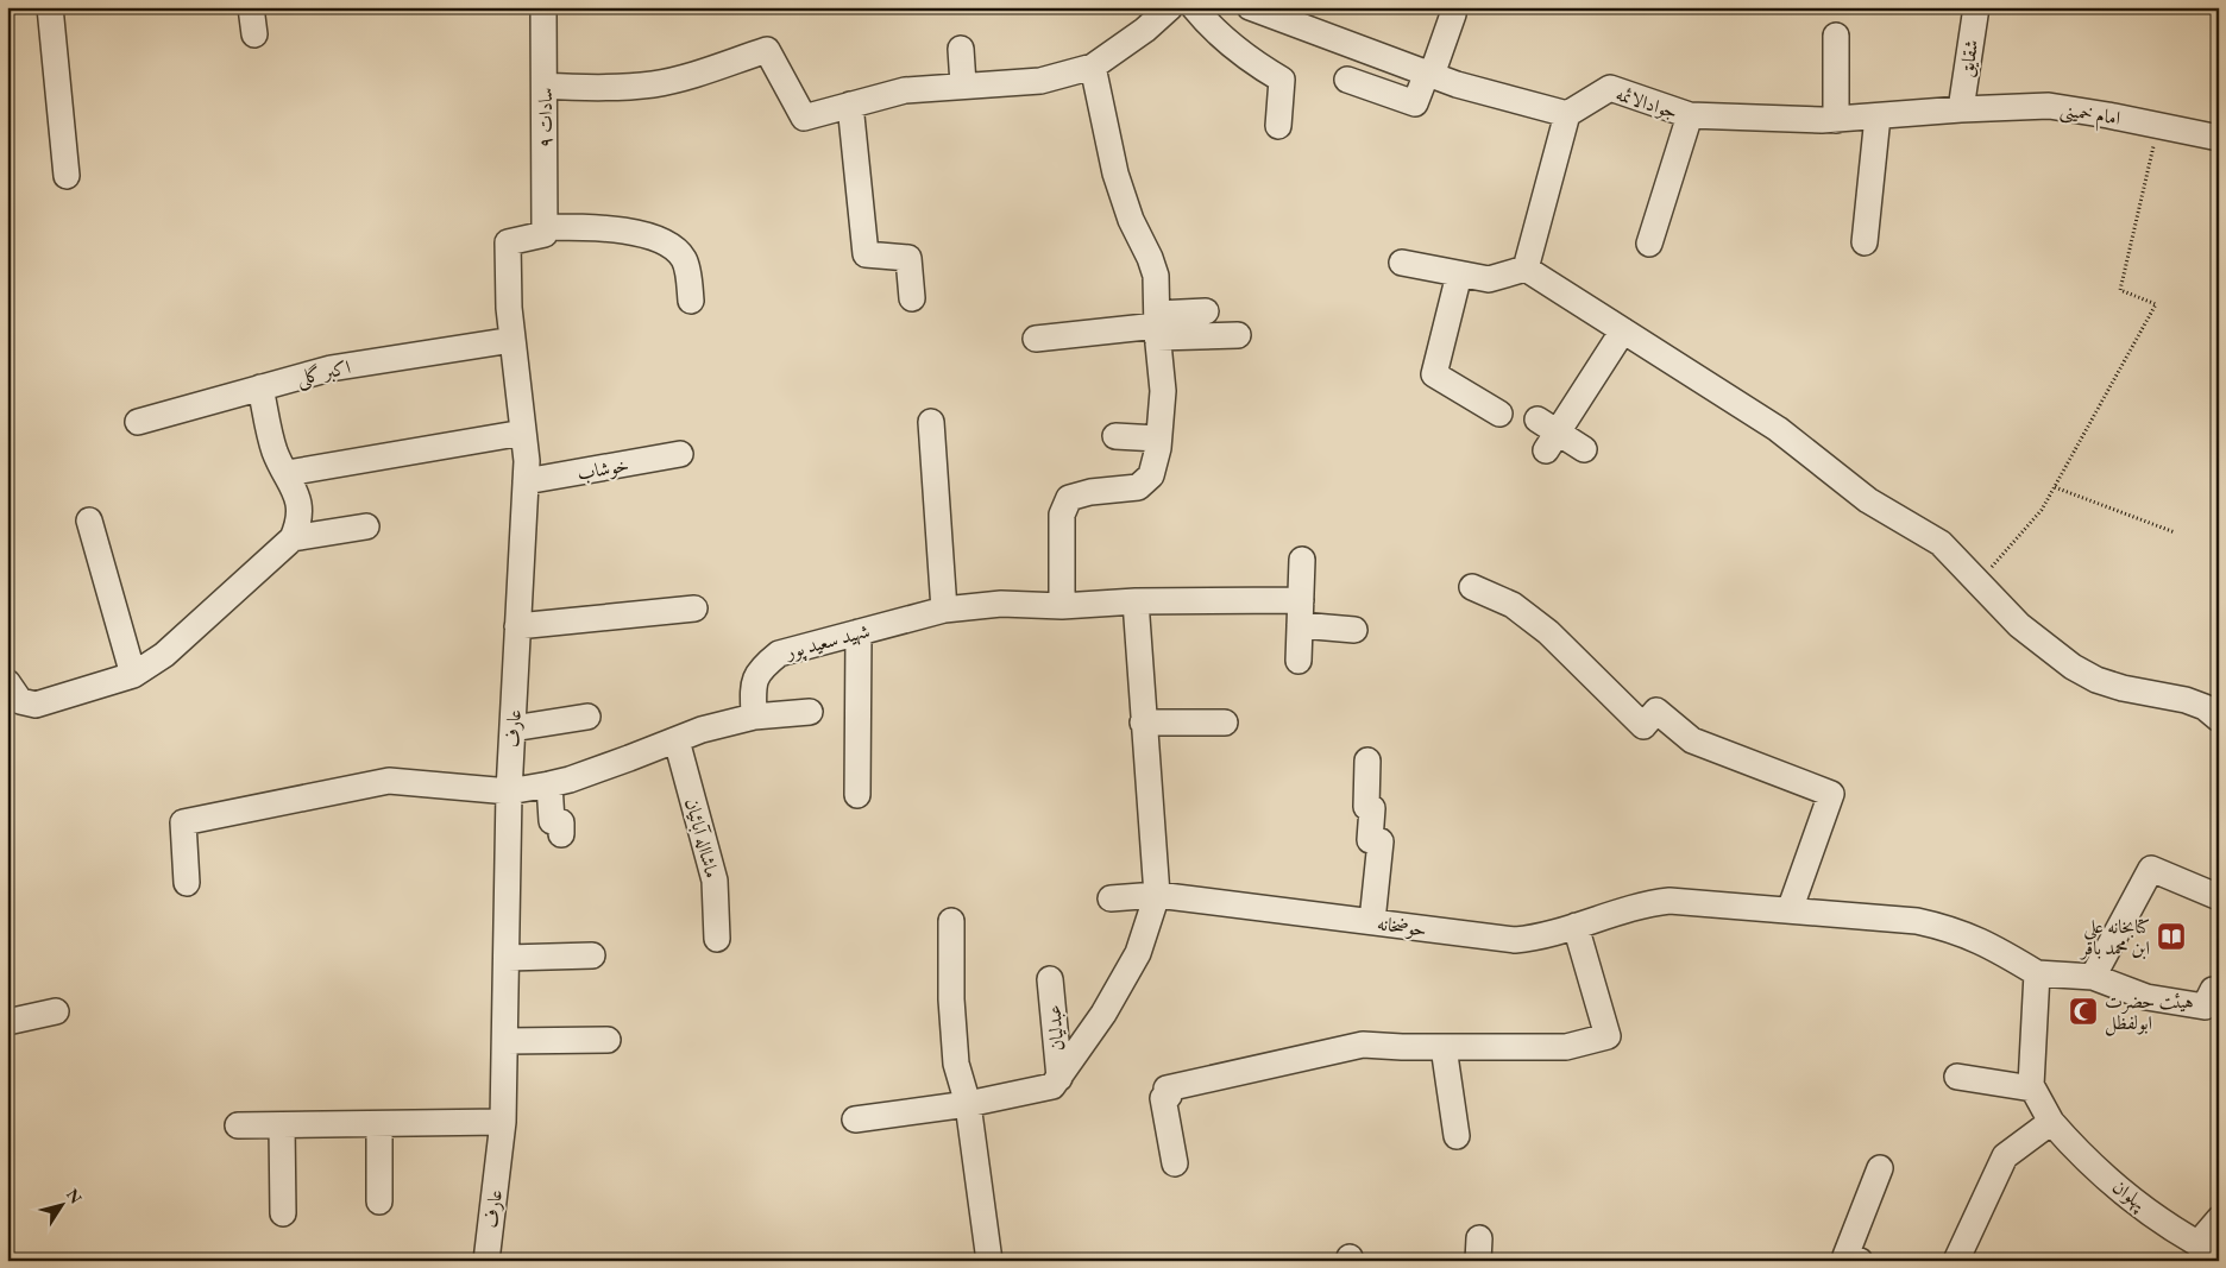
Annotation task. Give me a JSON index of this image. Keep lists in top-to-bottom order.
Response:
{
  "streets": {
    "street": [
      "شقایق",
      "جوادالائمه",
      "امام خمینی",
      "سادات ۹",
      "اکبر گلی",
      "خوشاب",
      "شهید سعید پور",
      "عارف",
      "ماشااله آبائیان",
      "حوضخانه",
      "عبدلیان",
      "پهلوان"
    ]
  },
  "crossings": [
    ["شقایق", "جوادالائمه"],
    ["شقایق", "امام خمینی"],
    ["جوادالائمه", "امام خمینی"],
    ["سادات ۹", "عارف"],
    ["اکبر گلی", "عارف"],
    ["خوشاب", "عارف"]
  ],
  "places": {
    "library": ["کتابخانه علی ابن محمد باقر"],
    "mosque": ["هیئت حضرت ابولفظل"]
  },
  "north": "top right"
}
